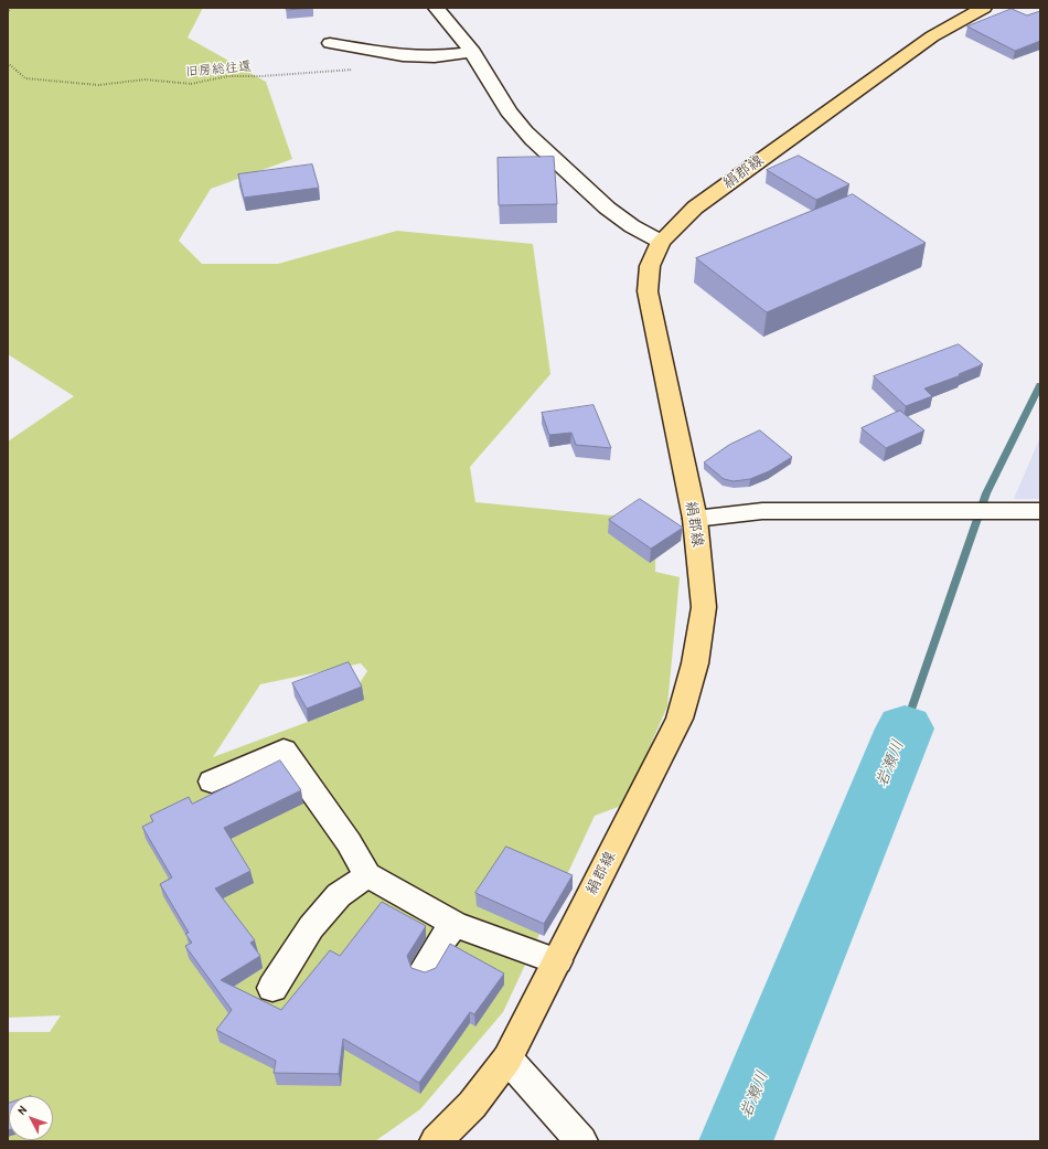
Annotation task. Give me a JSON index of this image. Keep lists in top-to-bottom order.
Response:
{
  "streets": {
    "main road": ["絹郡線"],
    "path": ["旧房総往還"]
  },
  "water": ["岩瀬川"],
  "north": "top left"
}
